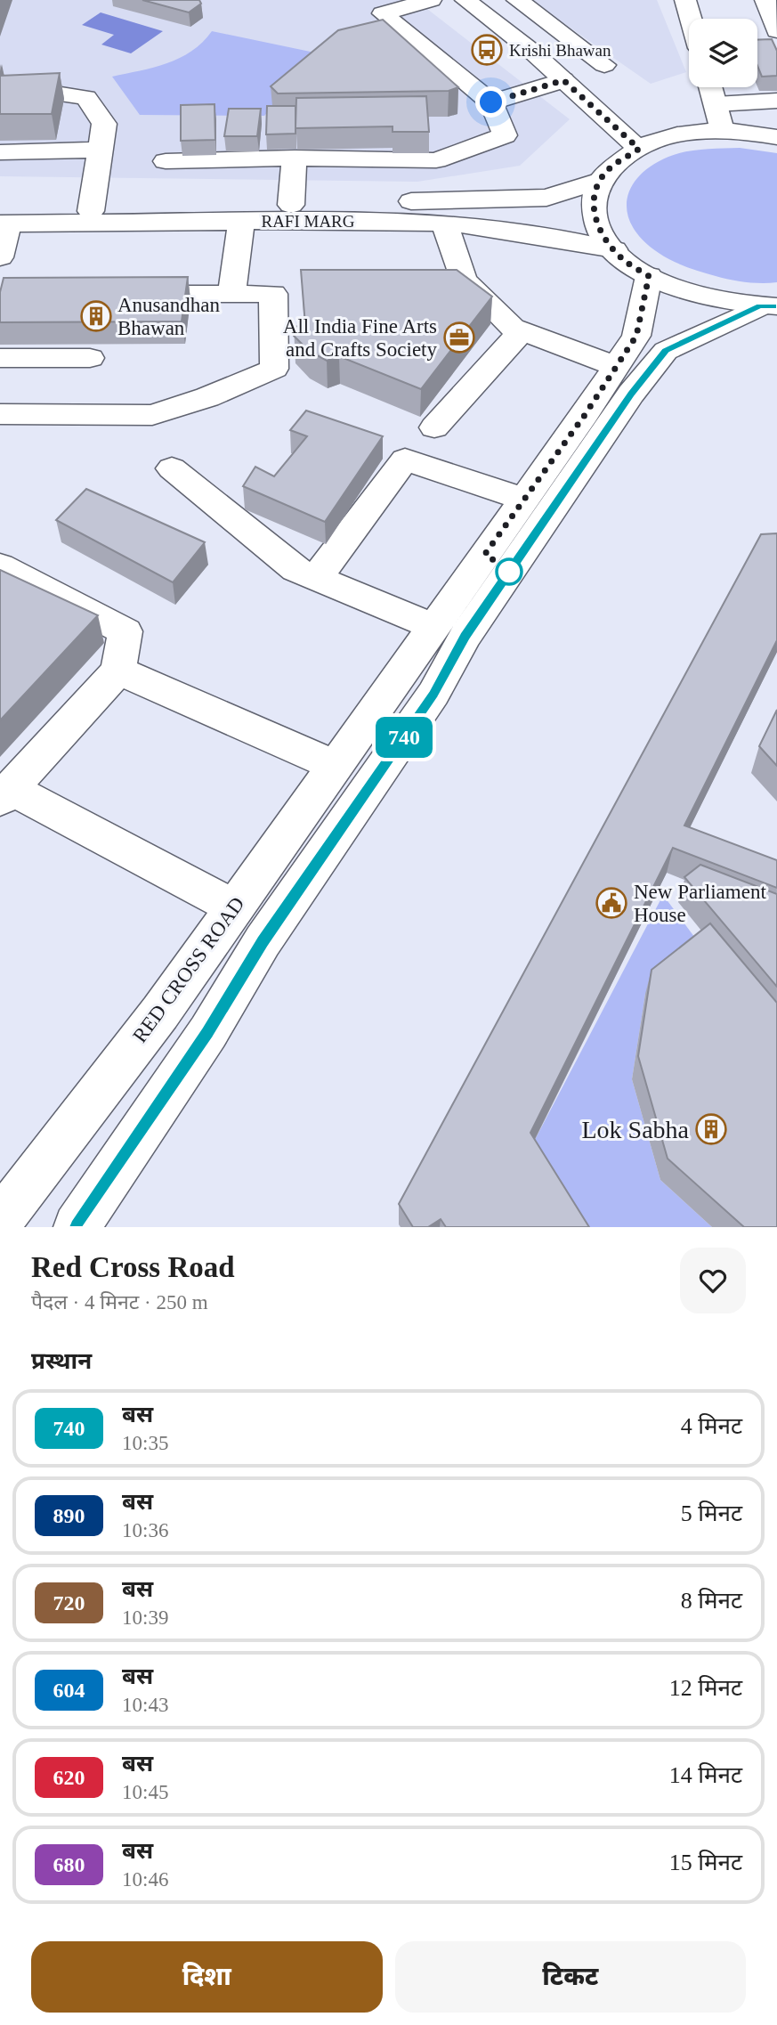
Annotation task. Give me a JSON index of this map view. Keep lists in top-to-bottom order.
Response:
{
  "streets": {
    "street": ["RAFI MARG", "RED CROSS ROAD"]
  },
  "places": {
    "bus stop": ["Krishi Bhawan"],
    "building": ["Anusandhan Bhawan", "Lok Sabha"],
    "office": ["All India Fine Arts and Crafts Society"],
    "public building": ["New Parliament House"]
  },
  "lines": ["bus line 740"],
  "page": {
    "on_map": "740",
    "heading": [
      ["Red Cross Road", "पैदल · 4 मिनट · 250 m"],
      "प्रस्थान"
    ],
    "list": [
      {
        "mark": "740",
        "name": "बस",
        "note": "10:35",
        "value": "4 मिनट"
      },
      {
        "mark": "890",
        "name": "बस",
        "note": "10:36",
        "value": "5 मिनट"
      },
      {
        "mark": "720",
        "name": "बस",
        "note": "10:39",
        "value": "8 मिनट"
      },
      {
        "mark": "604",
        "name": "बस",
        "note": "10:43",
        "value": "12 मिनट"
      },
      {
        "mark": "620",
        "name": "बस",
        "note": "10:45",
        "value": "14 मिनट"
      },
      {
        "mark": "680",
        "name": "बस",
        "note": "10:46",
        "value": "15 मिनट"
      }
    ],
    "buttons": ["दिशा", "टिकट"]
  }
}
